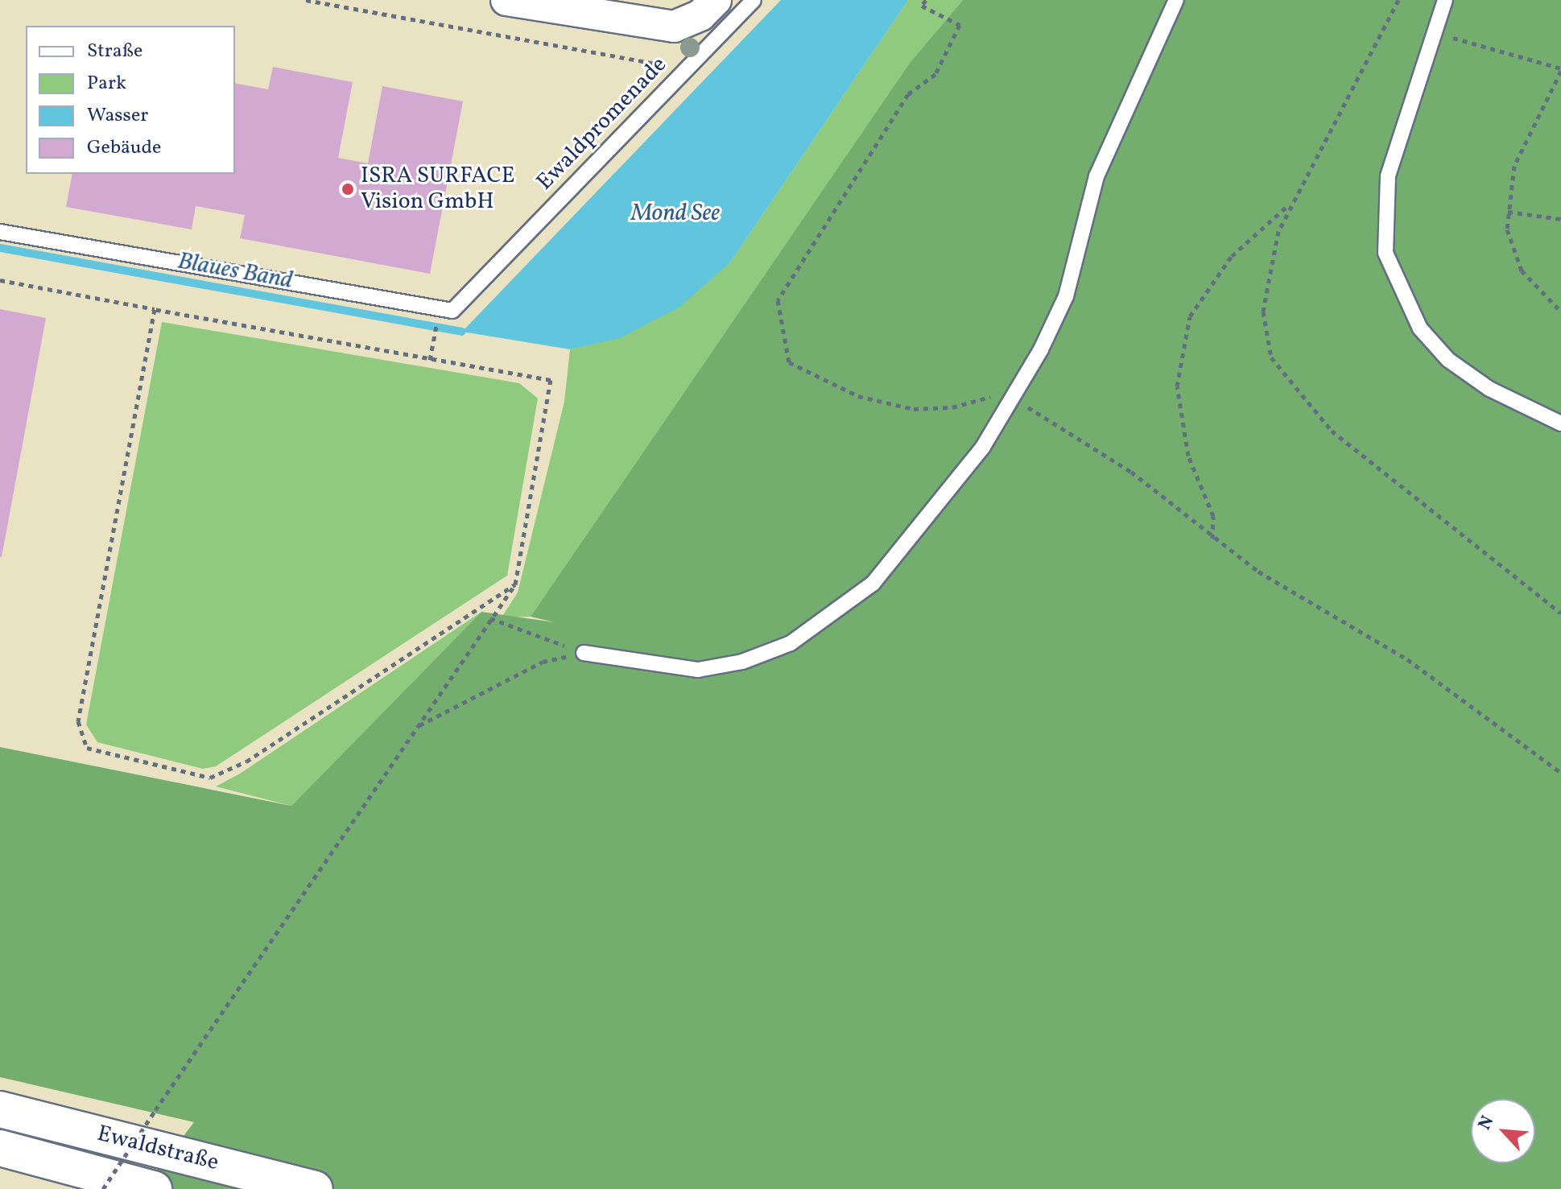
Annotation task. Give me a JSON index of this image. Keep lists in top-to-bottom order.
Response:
{
  "streets": {
    "main road": ["Ewaldstraße"],
    "lane": ["Ewaldpromenade"]
  },
  "water": ["Mond See", "Blaues Band"],
  "places": ["ISRA SURFACE Vision GmbH"],
  "legend": [
    "Straße",
    "Park",
    "Wasser",
    "Gebäude"
  ],
  "north": "top left"
}
